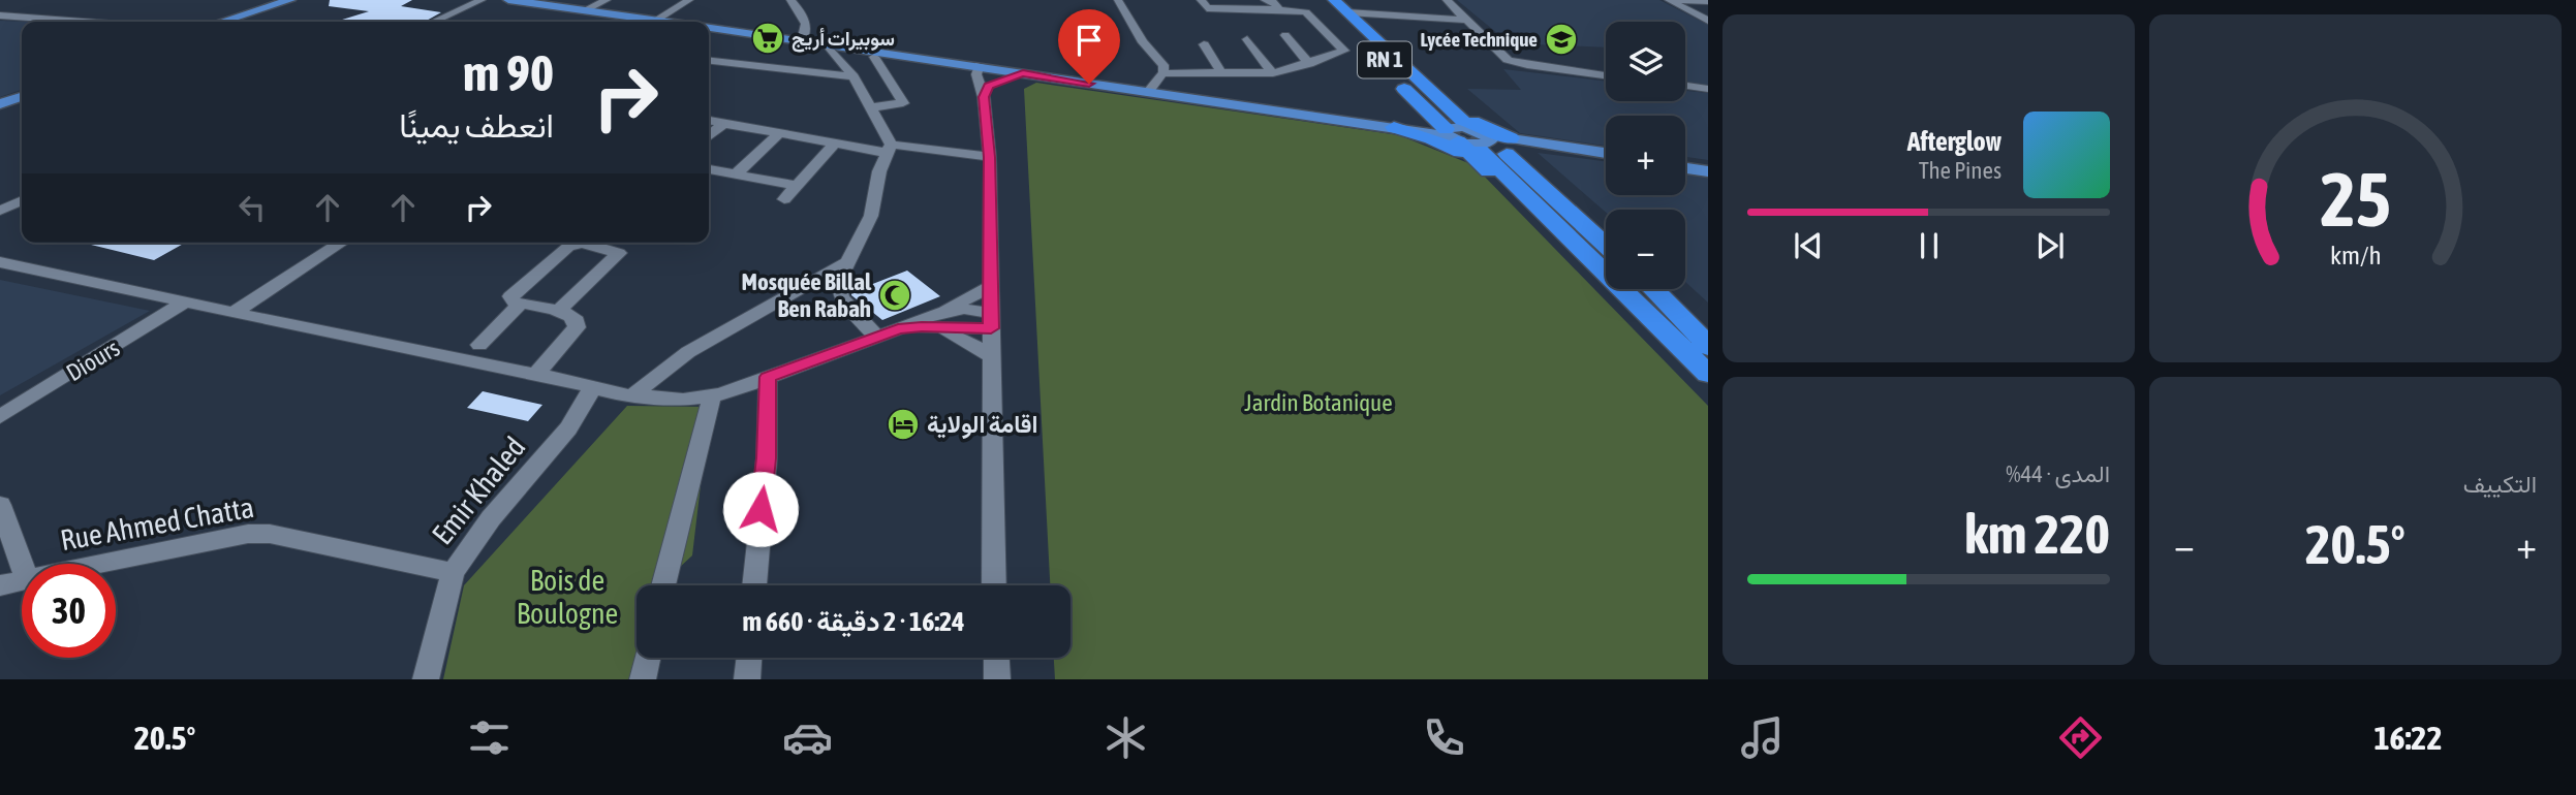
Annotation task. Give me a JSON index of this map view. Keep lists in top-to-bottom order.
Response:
{
  "streets": {
    "highway": ["RN 1"],
    "street": ["Diours", "Emir Khaled", "Rue Ahmed Chatta"]
  },
  "crossings": [
    ["Emir Khaled", "Rue Ahmed Chatta"]
  ],
  "parks": ["Jardin Botanique", "Bois de Boulogne"],
  "places": {
    "supermarket": ["سوبيرات أريج"],
    "school or university": ["Lycée Technique"],
    "mosque": ["Mosquée Billal Ben Rabah"],
    "hotel": ["اقامة الولاية"]
  },
  "page": {
    "map_buttons": ["+", "−"],
    "turn": ["90 m", "انعطف يمينًا"],
    "song": ["Afterglow", "The Pines"],
    "tile": [
      "التكييف",
      ["المدى · 44%", "220 km"]
    ],
    "heat": ["−", "20.5°", "+"],
    "limit": "30",
    "trip": "16:24 · 2 دقيقة · 660 m",
    "tabs": ["16:22", "20.5°"],
    "gauge": ["25", "km/h"]
  }
}
